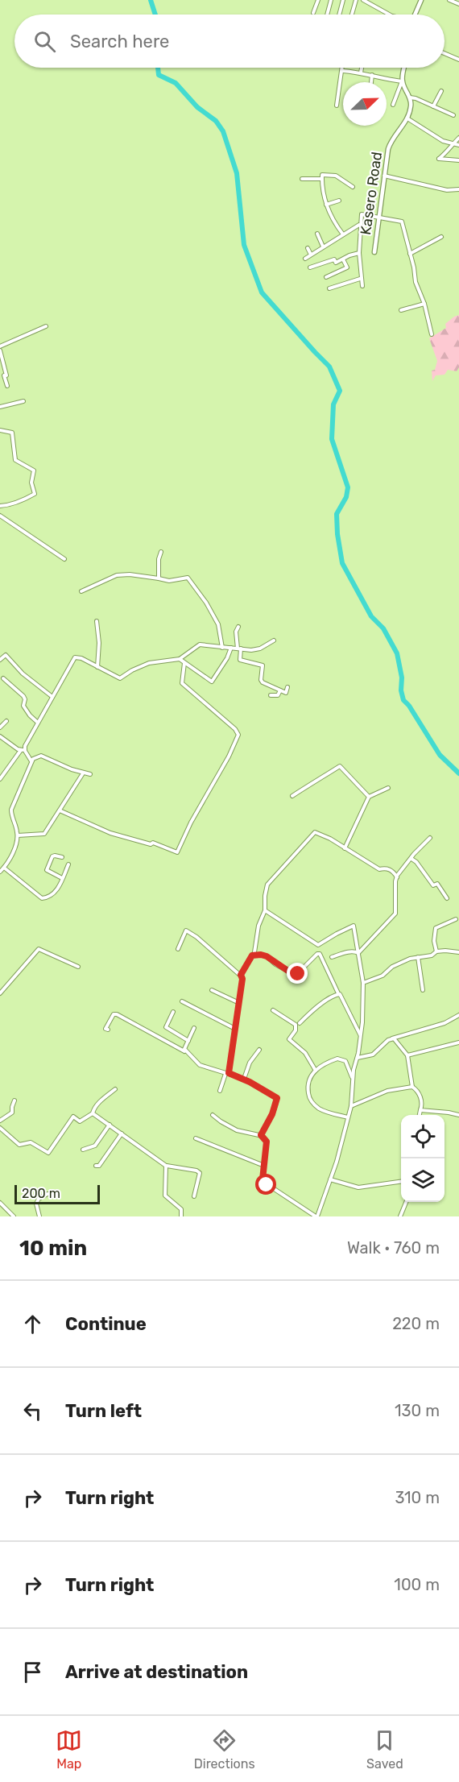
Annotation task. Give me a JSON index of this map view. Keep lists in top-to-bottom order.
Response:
{
  "streets": {
    "street": ["Kasero Road"]
  },
  "scale_bar": "200 m",
  "north": "top right",
  "page": {
    "search": "Search here",
    "scale": "200 m",
    "heading": ["10 min", "Walk · 760 m"],
    "list": [
      ["Continue", "220 m"],
      ["Turn left", "130 m"],
      ["Turn right", "310 m"],
      ["Turn right", "100 m"],
      "Arrive at destination"
    ],
    "nav": ["Map", "Directions", "Saved"]
  }
}
